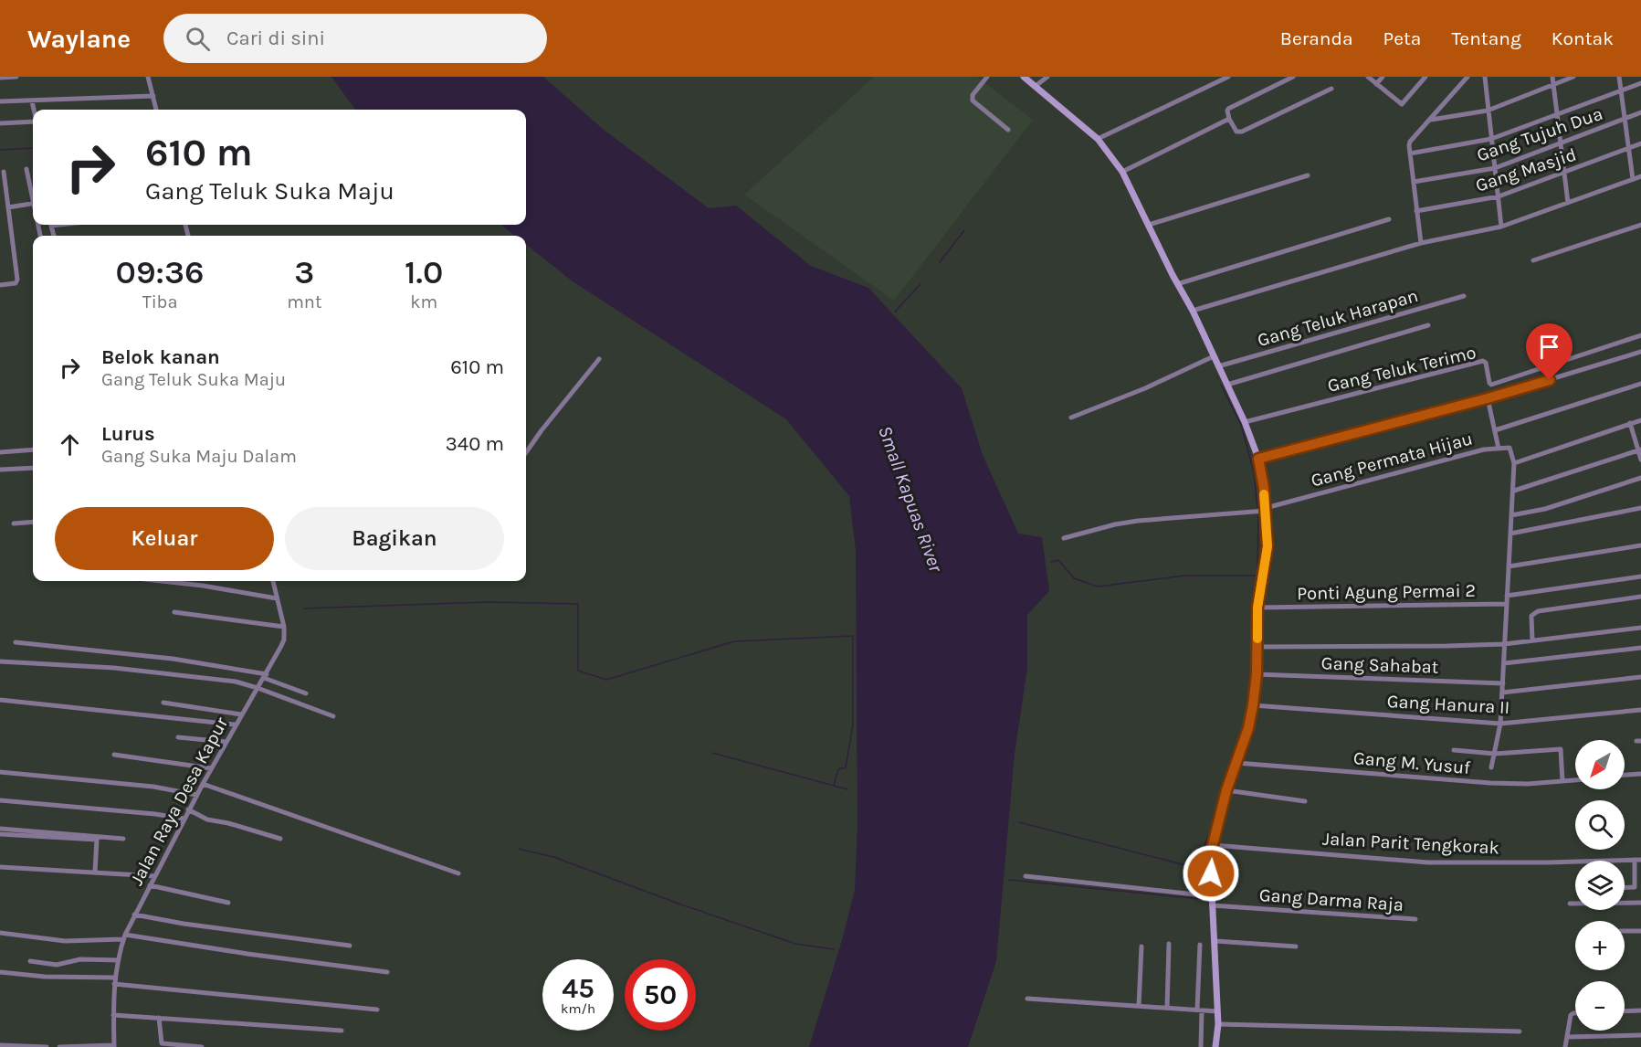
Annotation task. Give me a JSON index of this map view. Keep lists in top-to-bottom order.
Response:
{
  "streets": {
    "street": [
      "Gang Tujuh Dua",
      "Gang Masjid",
      "Gang Teluk Harapan",
      "Gang Teluk Terimo",
      "Gang Permata Hijau",
      "Ponti Agung Permai 2",
      "Gang Sahabat",
      "Gang Hanura II",
      "Gang M. Yusuf",
      "Jalan Raya Desa Kapur",
      "Jalan Parit Tengkorak",
      "Gang Darma Raja"
    ]
  },
  "water": ["Small Kapuas River"],
  "north": "bottom left",
  "page": {
    "header": "Waylane",
    "search": "Cari di sini",
    "nav": [
      "Beranda",
      "Peta",
      "Tentang",
      "Kontak"
    ],
    "turn": ["610 m", "Gang Teluk Suka Maju"],
    "eta": [
      "09:36",
      "Tiba",
      "3",
      "mnt",
      "1.0",
      "km"
    ],
    "list": [
      {
        "name": "Belok kanan",
        "note": "Gang Teluk Suka Maju",
        "value": "610 m"
      },
      {
        "name": "Lurus",
        "note": "Gang Suka Maju Dalam",
        "value": "340 m"
      }
    ],
    "buttons": ["Keluar", "Bagikan"],
    "map_buttons": ["+", "−"],
    "speed": "45 km/h",
    "limit": "50"
  }
}
